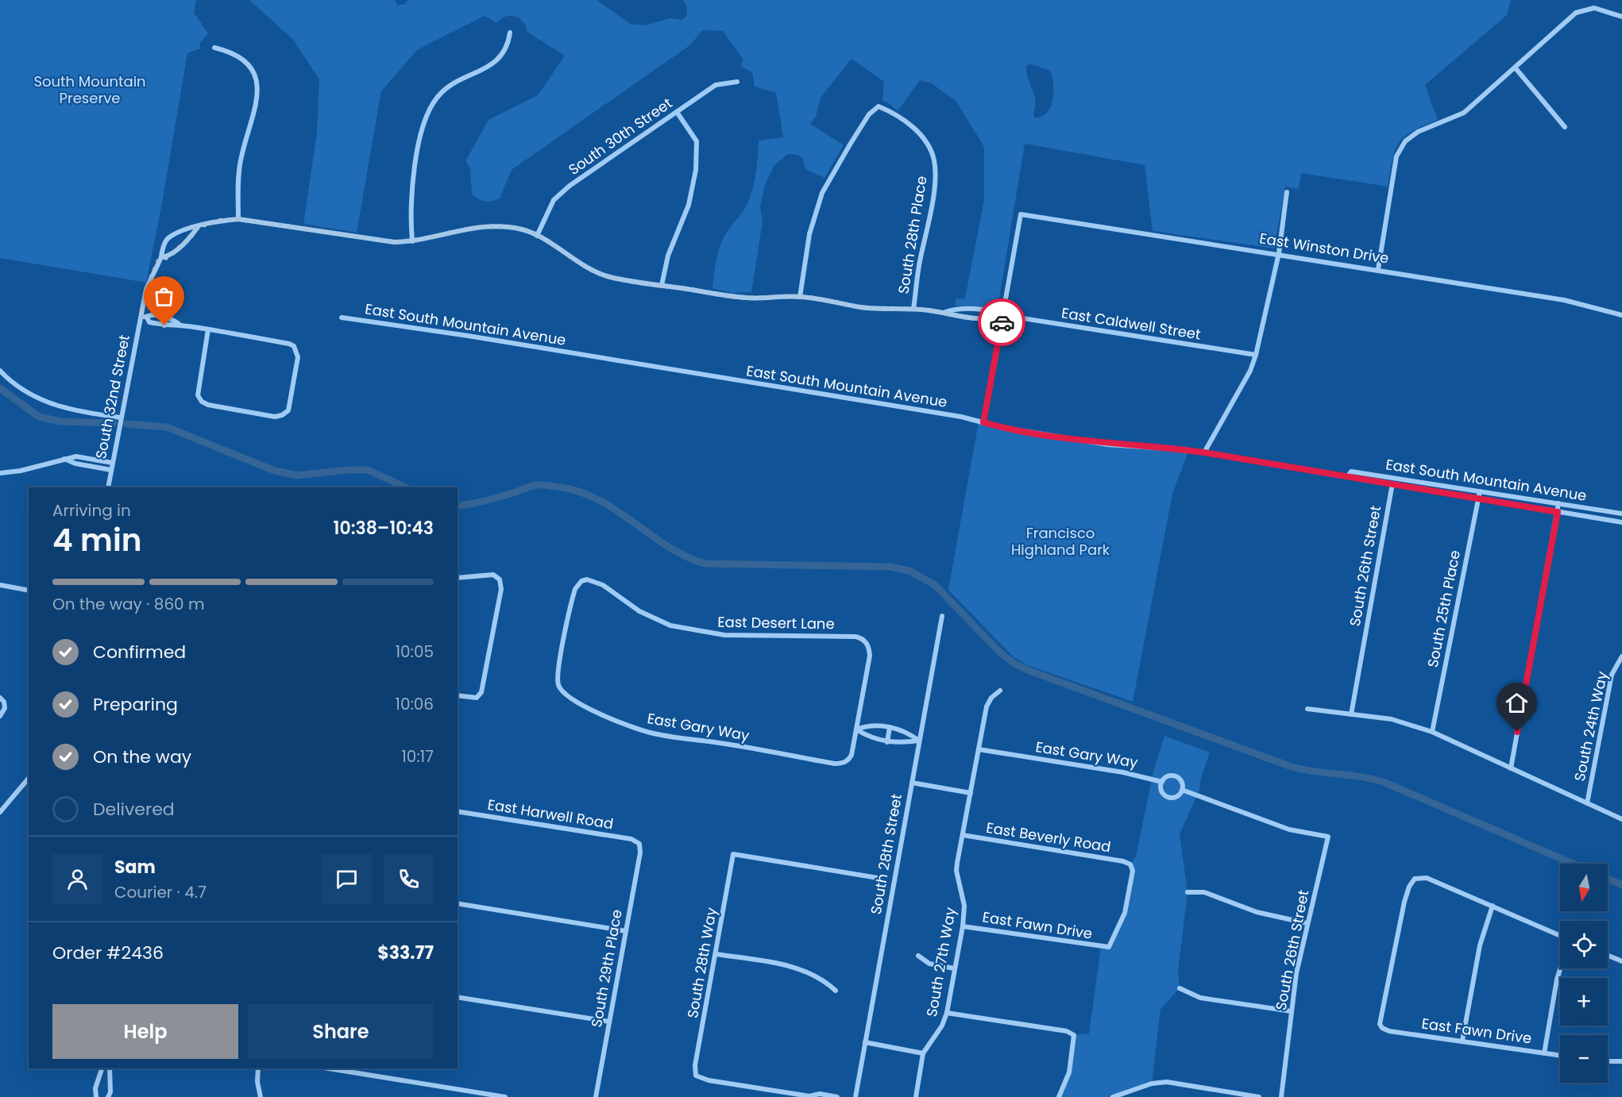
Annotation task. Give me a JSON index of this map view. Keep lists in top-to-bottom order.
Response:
{
  "streets": {
    "street": [
      "South 30th Street",
      "South 28th Place",
      "East Winston Drive",
      "East Caldwell Street",
      "East South Mountain Avenue",
      "South 32nd Street",
      "South 26th Street",
      "South 25th Place",
      "East Desert Lane",
      "South 24th Way",
      "East Gary Way",
      "East Harwell Road",
      "East Beverly Road",
      "South 28th Street",
      "East Fawn Drive",
      "South 27th Way",
      "South 28th Way",
      "South 29th Place"
    ]
  },
  "crossings": [
    ["South 30th Street", "East Caldwell Street"],
    ["South 28th Place", "East Caldwell Street"],
    ["East Winston Drive", "East Caldwell Street"],
    ["East South Mountain Avenue", "South 26th Street"],
    ["East South Mountain Avenue", "South 25th Place"],
    ["South 26th Street", "East Gary Way"],
    ["East Desert Lane", "East Gary Way"],
    ["East Gary Way", "South 27th Way"],
    ["East Harwell Road", "South 29th Place"],
    ["East Beverly Road", "East Fawn Drive"],
    ["East Beverly Road", "South 27th Way"],
    ["East Fawn Drive", "South 27th Way"]
  ],
  "parks": ["South Mountain Preserve", "Francisco Highland Park"],
  "north": "bottom",
  "page": {
    "heading": ["4 min", "Arriving in", "10:38–10:43"],
    "panel": [
      "Sam",
      "Courier · 4.7",
      "Order #2436",
      "$33.77"
    ],
    "bar": "On the way · 860 m",
    "list": [
      ["Confirmed", "10:05"],
      ["Preparing", "10:06"],
      ["On the way", "10:17"],
      "Delivered"
    ],
    "map_buttons": ["+", "−"],
    "buttons": ["Help", "Share"]
  }
}
